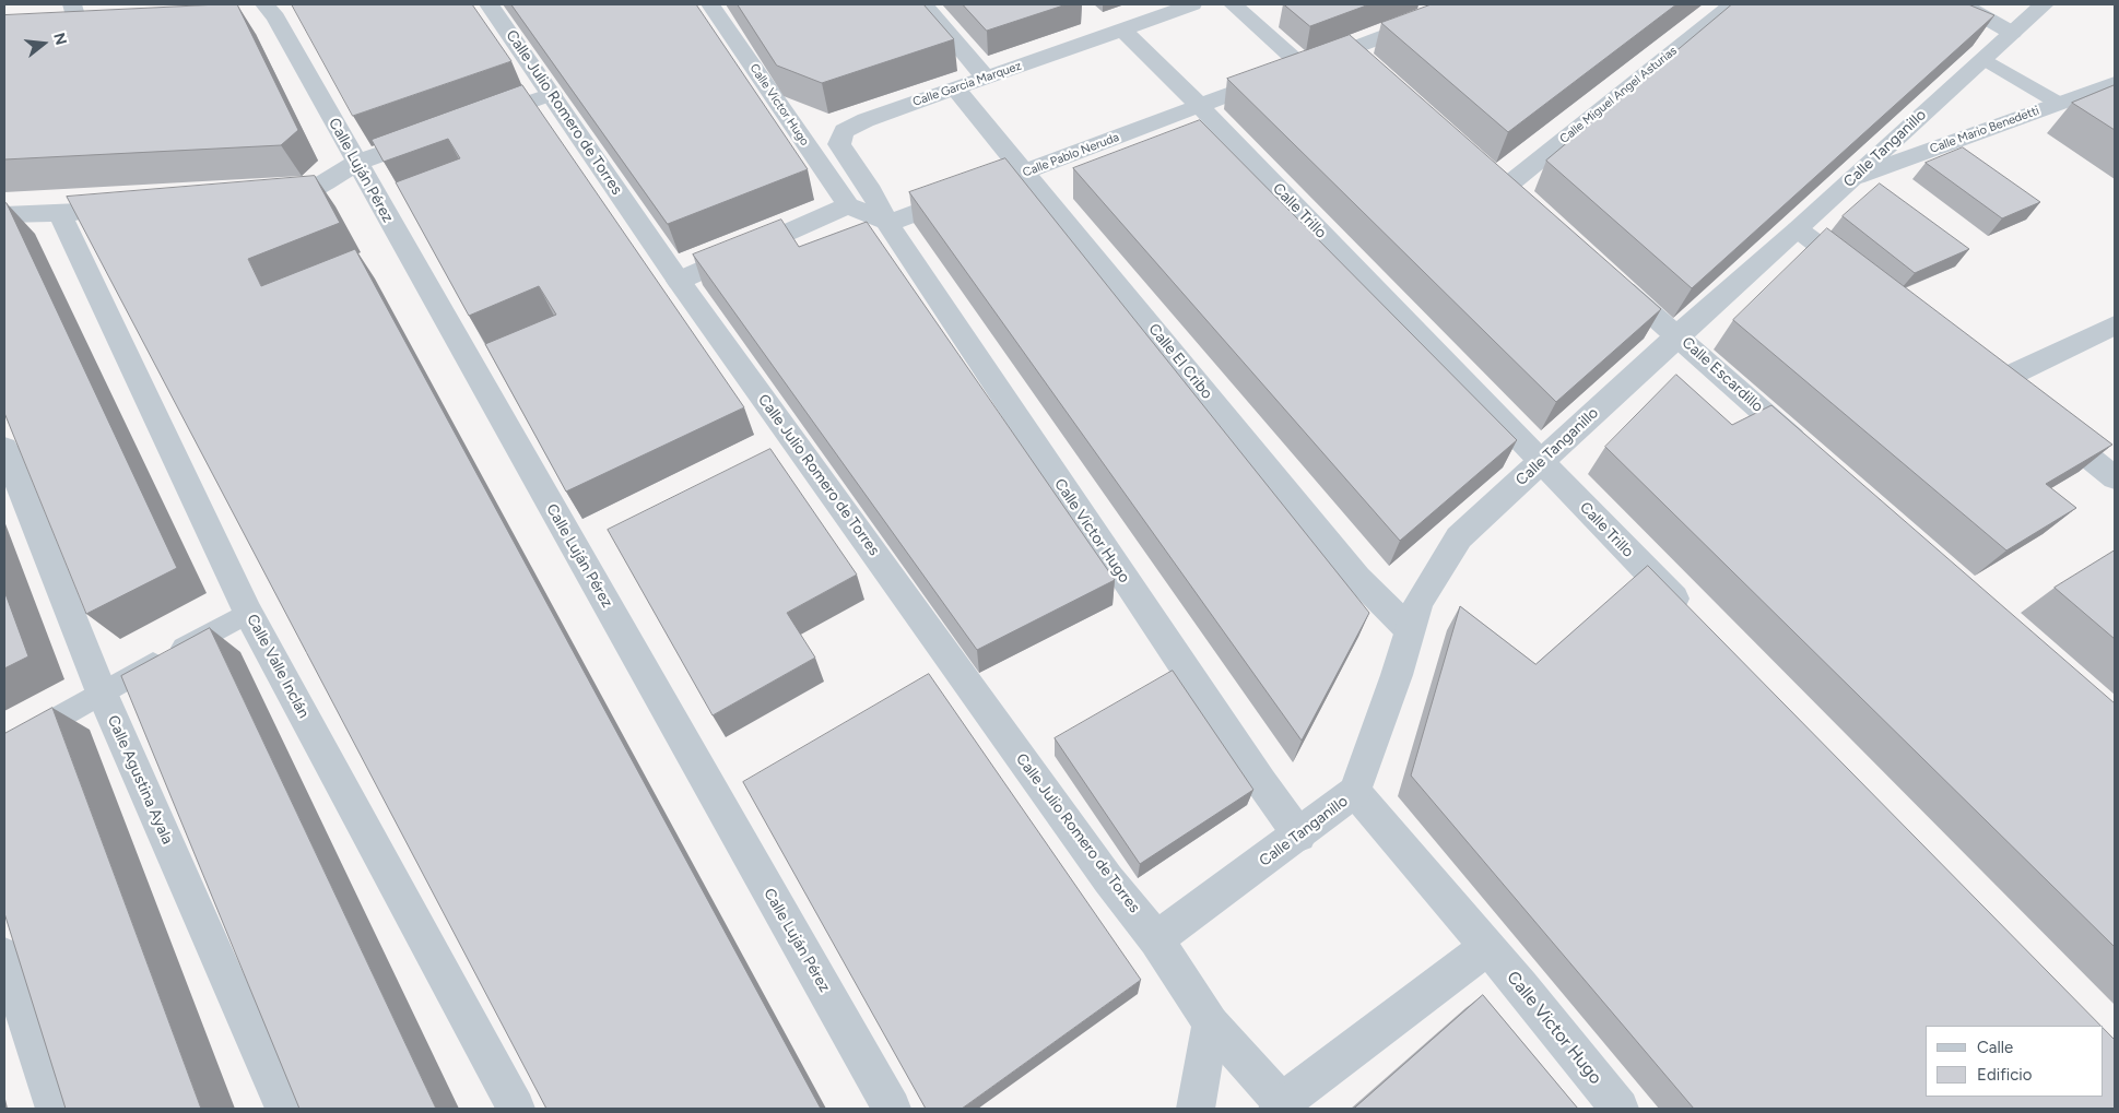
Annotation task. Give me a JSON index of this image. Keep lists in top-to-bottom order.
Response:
{
  "streets": {
    "street": [
      "Calle Garcia Marquez",
      "Calle Miguel Angel Asturias",
      "Calle Victor Hugo",
      "Calle Julio Romero de Torres",
      "Calle Mario Benedetti",
      "Calle Tanganillo",
      "Calle Pablo Neruda",
      "Calle Luján Pérez",
      "Calle Trillo",
      "Calle El Cribo",
      "Calle Escardillo",
      "Calle Valle Inclán",
      "Calle Agustina Ayala"
    ]
  },
  "crossings": [
    ["Calle Garcia Marquez", "Calle Victor Hugo"],
    ["Calle Garcia Marquez", "Calle Pablo Neruda"],
    ["Calle Garcia Marquez", "Calle Trillo"],
    ["Calle Garcia Marquez", "Calle El Cribo"],
    ["Calle Victor Hugo", "Calle Tanganillo"],
    ["Calle Victor Hugo", "Calle Pablo Neruda"],
    ["Calle Julio Romero de Torres", "Calle Tanganillo"],
    ["Calle Mario Benedetti", "Calle Tanganillo"],
    ["Calle Tanganillo", "Calle Trillo"],
    ["Calle Tanganillo", "Calle El Cribo"],
    ["Calle Tanganillo", "Calle Escardillo"],
    ["Calle Pablo Neruda", "Calle Trillo"],
    ["Calle Pablo Neruda", "Calle El Cribo"]
  ],
  "legend": ["Calle", "Edificio"],
  "north": "right"
}
